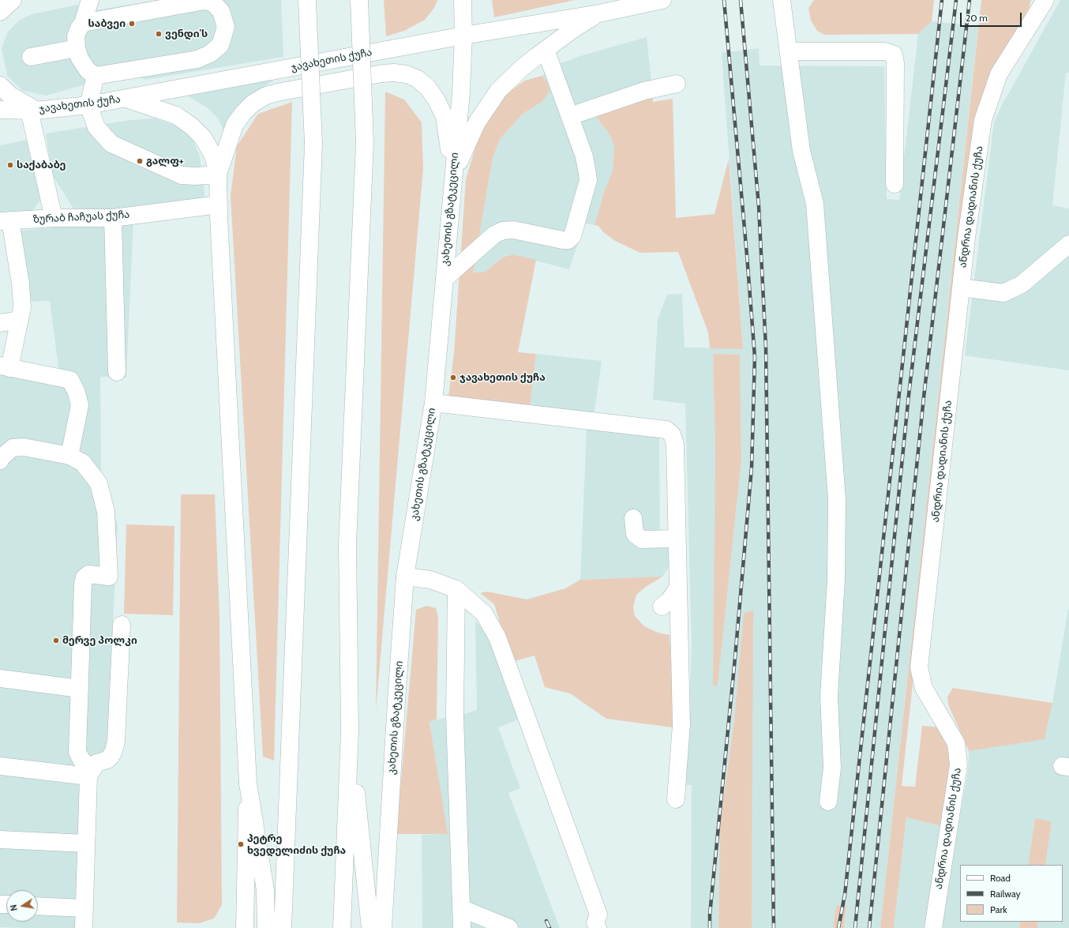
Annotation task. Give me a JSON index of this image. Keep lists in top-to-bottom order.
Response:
{
  "streets": {
    "main road": [
      "ჯავახეთის ქუჩა",
      "ანდრია დადიანის ქუჩა",
      "კახეთის გზატკეცილი",
      "ზურაბ ჩაჩუას ქუჩა"
    ]
  },
  "crossings": [
    ["ჯავახეთის ქუჩა", "კახეთის გზატკეცილი"]
  ],
  "places": [
    "საბვეი",
    "ვენდი'ს",
    "გალფ+",
    "საქაბაბე",
    "ჯავახეთის ქუჩა",
    "მერვე პოლკი",
    "პეტრე ხვედელიძის ქუჩა"
  ],
  "legend": ["Road", "Railway", "Park"],
  "scale_bar": "20 m",
  "north": "left"
}
